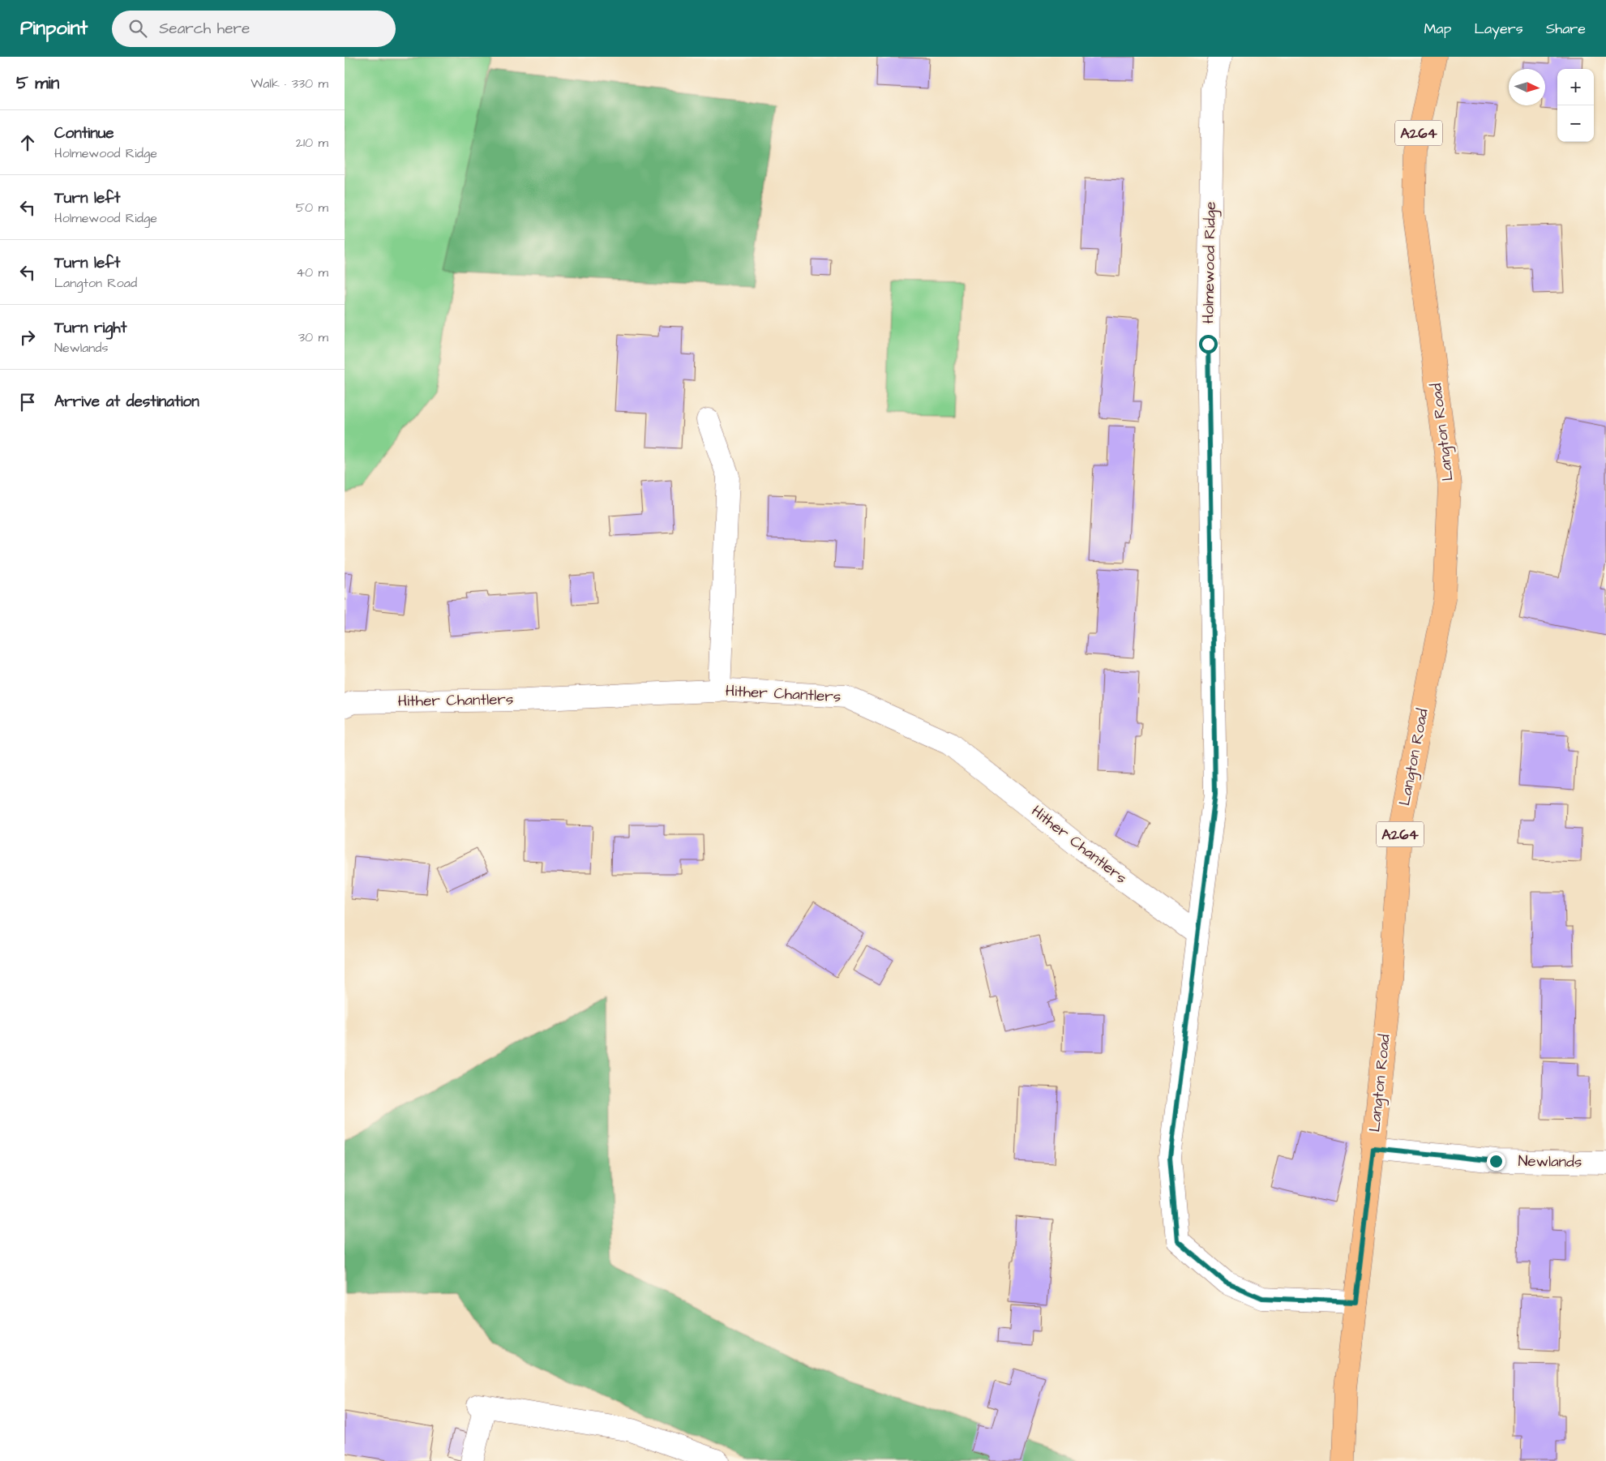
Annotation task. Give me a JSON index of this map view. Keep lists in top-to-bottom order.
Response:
{
  "streets": {
    "main road": ["A264", "Langton Road"],
    "street": ["Holmewood Ridge", "Hither Chantlers", "Newlands"]
  },
  "crossings": [
    ["Holmewood Ridge", "Langton Road"],
    ["Holmewood Ridge", "Hither Chantlers"],
    ["Langton Road", "Newlands"]
  ],
  "north": "right",
  "page": {
    "header": "Pinpoint",
    "search": "Search here",
    "nav": ["Map", "Layers", "Share"],
    "heading": ["5 min", "Walk · 330 m"],
    "map_buttons": ["+", "−"],
    "list": [
      ["Continue", "Holmewood Ridge", "210 m"],
      ["Turn left", "Holmewood Ridge", "50 m"],
      ["Turn left", "Langton Road", "40 m"],
      ["Turn right", "Newlands", "30 m"],
      "Arrive at destination"
    ]
  }
}
